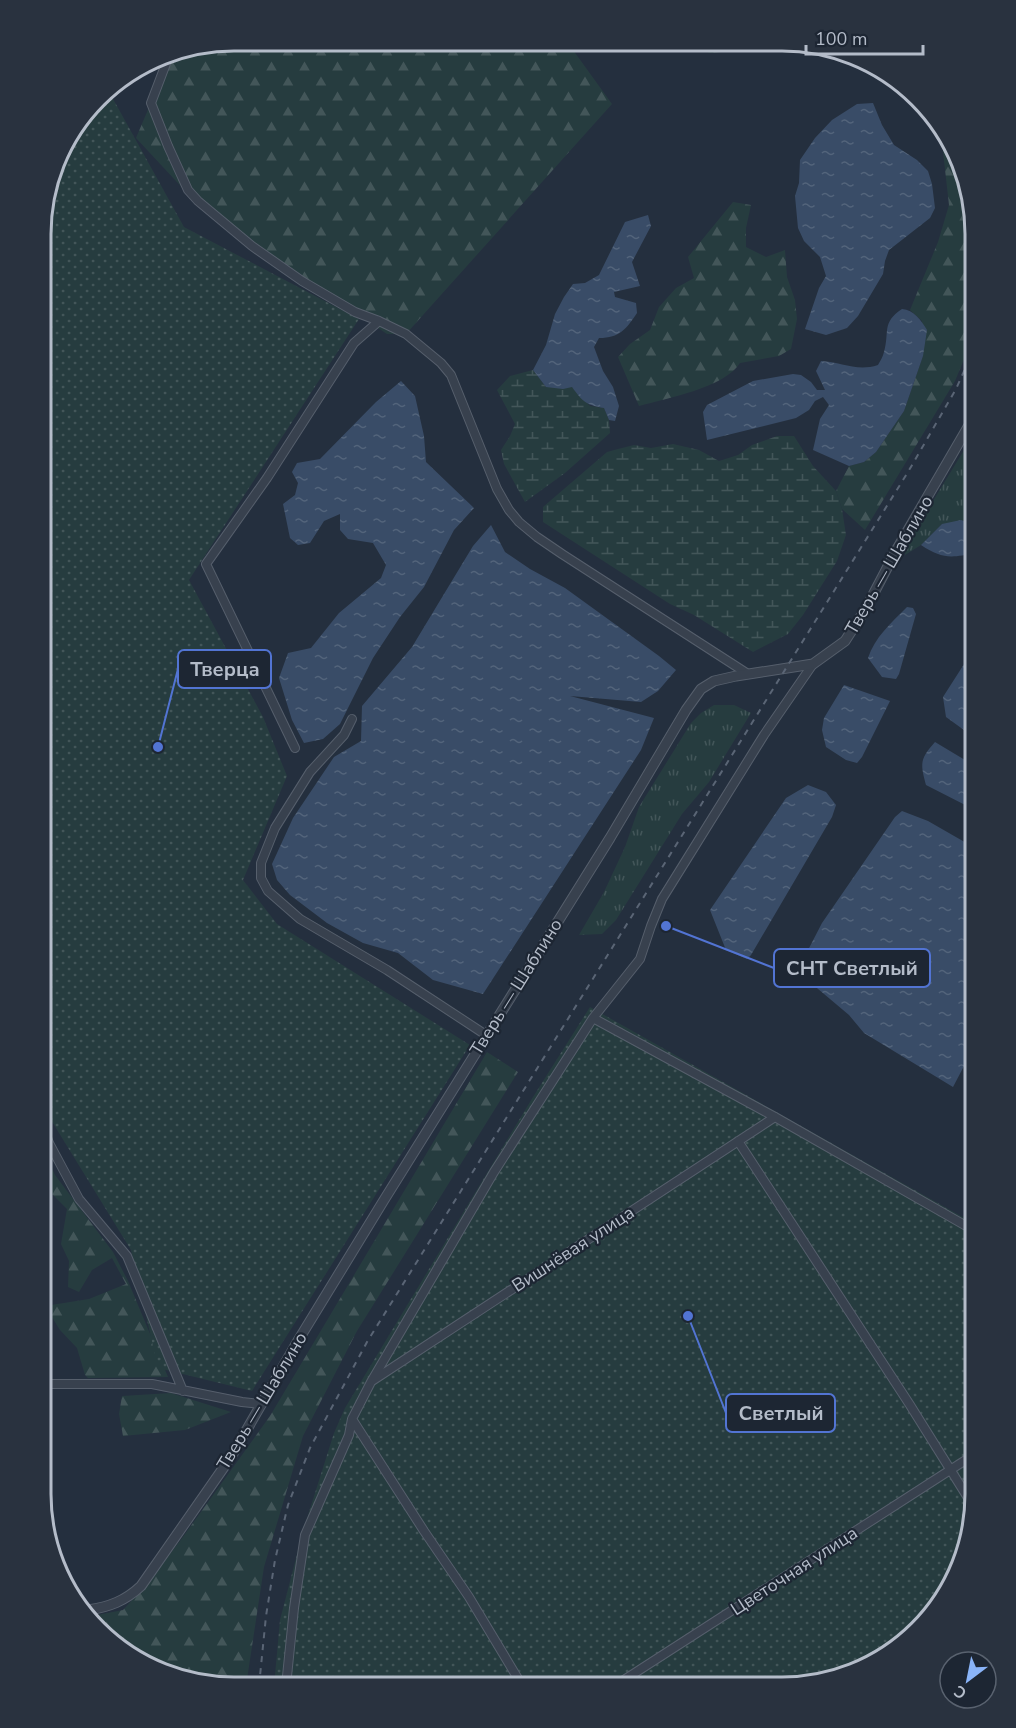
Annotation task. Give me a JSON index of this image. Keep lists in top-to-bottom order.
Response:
{
  "streets": {
    "street": ["Тверь — Шаблино", "Вишнёвая улица", "Цветочная улица"]
  },
  "places": ["Тверца", "СНТ Светлый", "Светлый"],
  "scale_bar": "100 m",
  "north": "bottom left"
}
